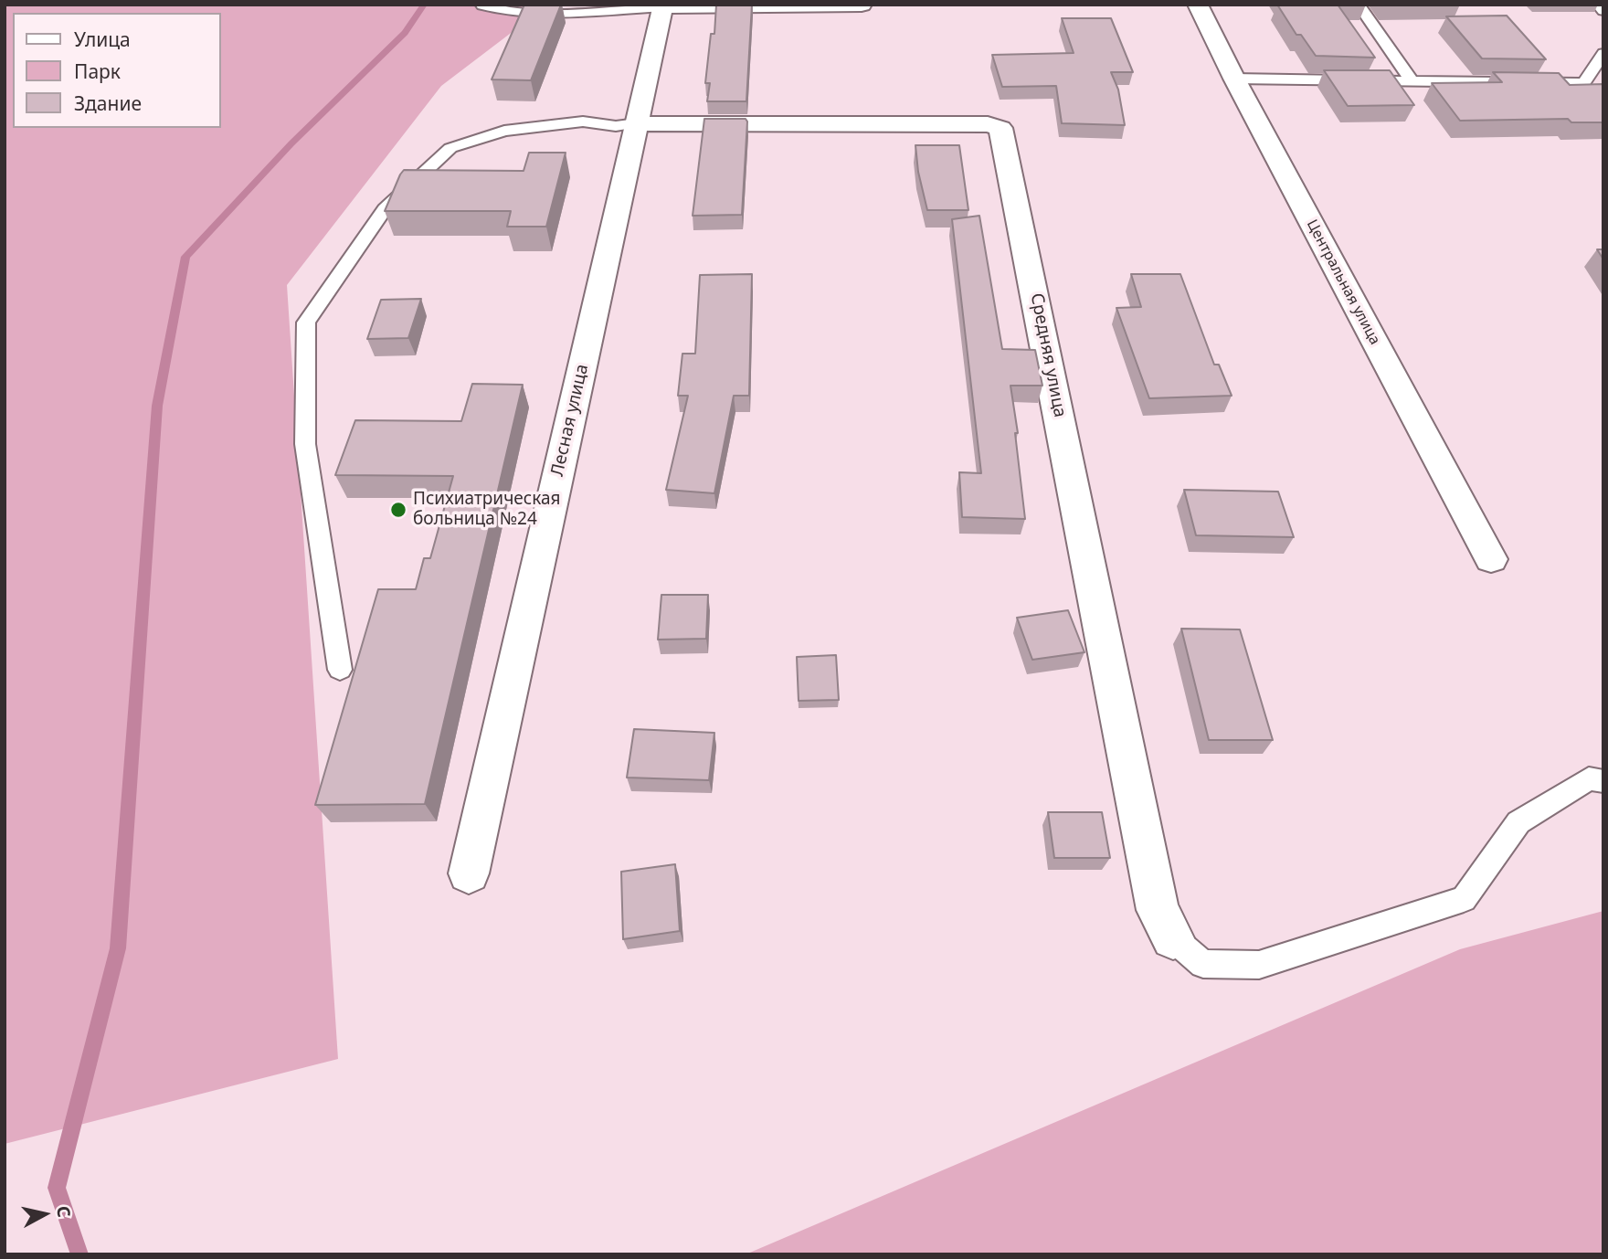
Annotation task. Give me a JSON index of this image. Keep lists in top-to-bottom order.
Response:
{
  "streets": {
    "street": ["Центральная улица", "Средняя улица", "Лесная улица"]
  },
  "crossings": [
    ["Средняя улица", "Лесная улица"]
  ],
  "places": ["Психиатрическая больница №24"],
  "legend": ["Улица", "Парк", "Здание"],
  "north": "right"
}
